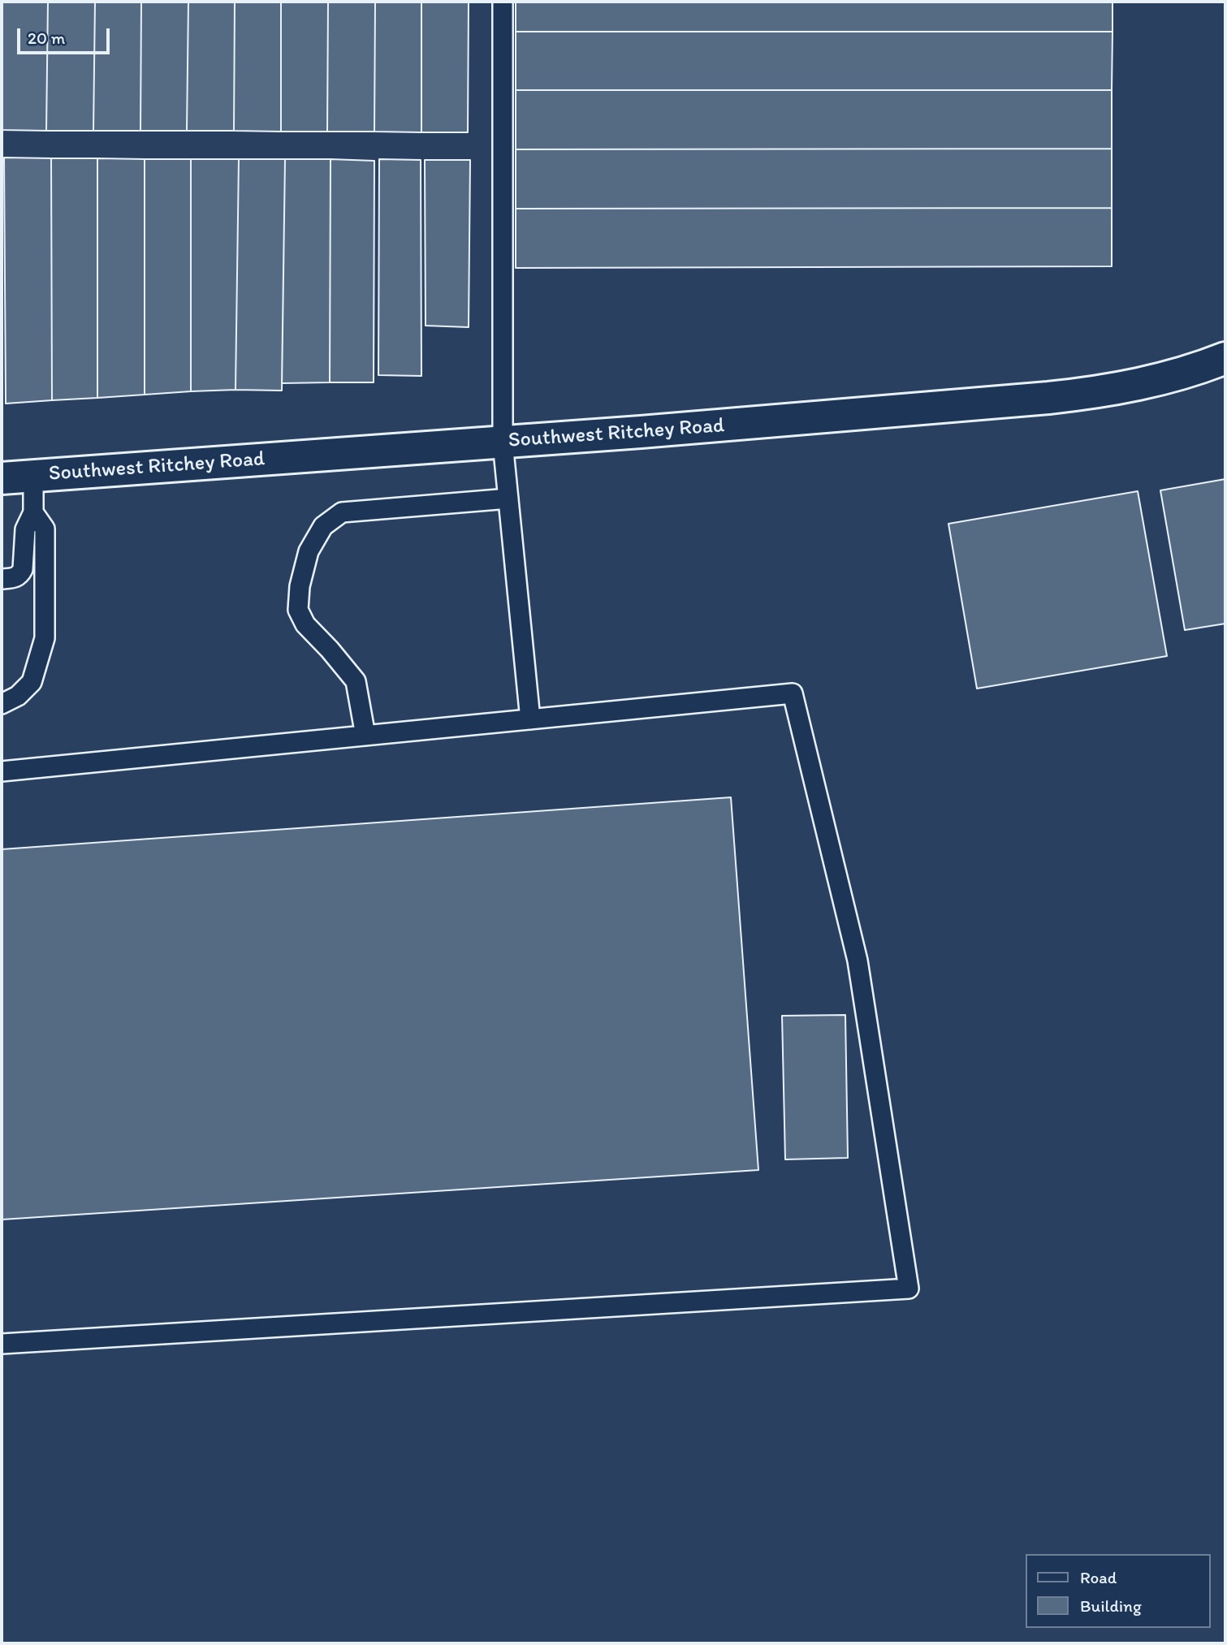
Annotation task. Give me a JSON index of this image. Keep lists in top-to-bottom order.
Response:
{
  "streets": {
    "street": ["Southwest Ritchey Road"]
  },
  "legend": ["Road", "Building"],
  "scale_bar": "20 m"
}
